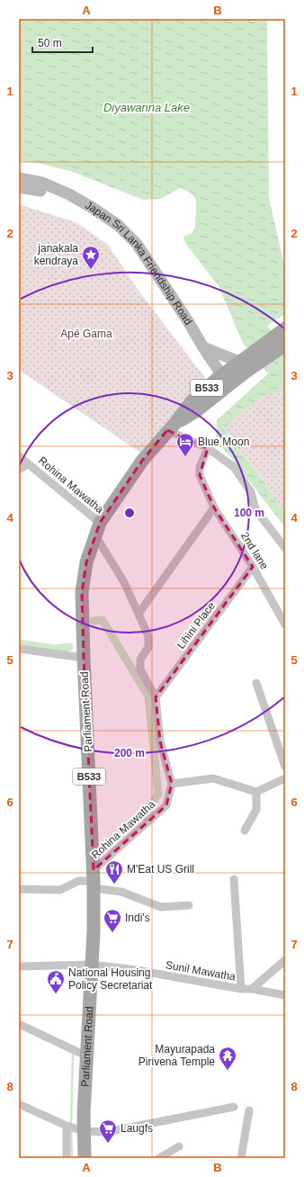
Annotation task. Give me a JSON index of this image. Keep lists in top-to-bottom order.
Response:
{
  "streets": {
    "main road": ["Japan Sri Lanka Friendship Road", "B533", "Parliament Road"],
    "street": [
      "Rohina Mawatha",
      "2nd lane",
      "Lihini Place",
      "Sunil Mawatha"
    ]
  },
  "crossings": [
    ["Japan Sri Lanka Friendship Road", "Parliament Road"],
    ["Rohina Mawatha", "Lihini Place"],
    ["Rohina Mawatha", "Parliament Road"],
    ["2nd lane", "Lihini Place"],
    ["Parliament Road", "Sunil Mawatha"]
  ],
  "water": ["Diyawanna Lake"],
  "parks": ["Apé Gama"],
  "places": {
    "place": ["janakala kendraya"],
    "hotel": ["Blue Moon"],
    "restaurant": ["M'Eat US Grill"],
    "supermarket": ["Indi's", "Laugfs"],
    "public building": ["National Housing Policy Secretariat"],
    "temple": ["Mayurapada Pirivena Temple"]
  },
  "scale_bar": "50 m",
  "grid": {
    "columns": ["A", "B"],
    "rows": [
      "1",
      "2",
      "3",
      "4",
      "5",
      "6",
      "7",
      "8"
    ]
  },
  "rings": ["100 m", "200 m"]
}
